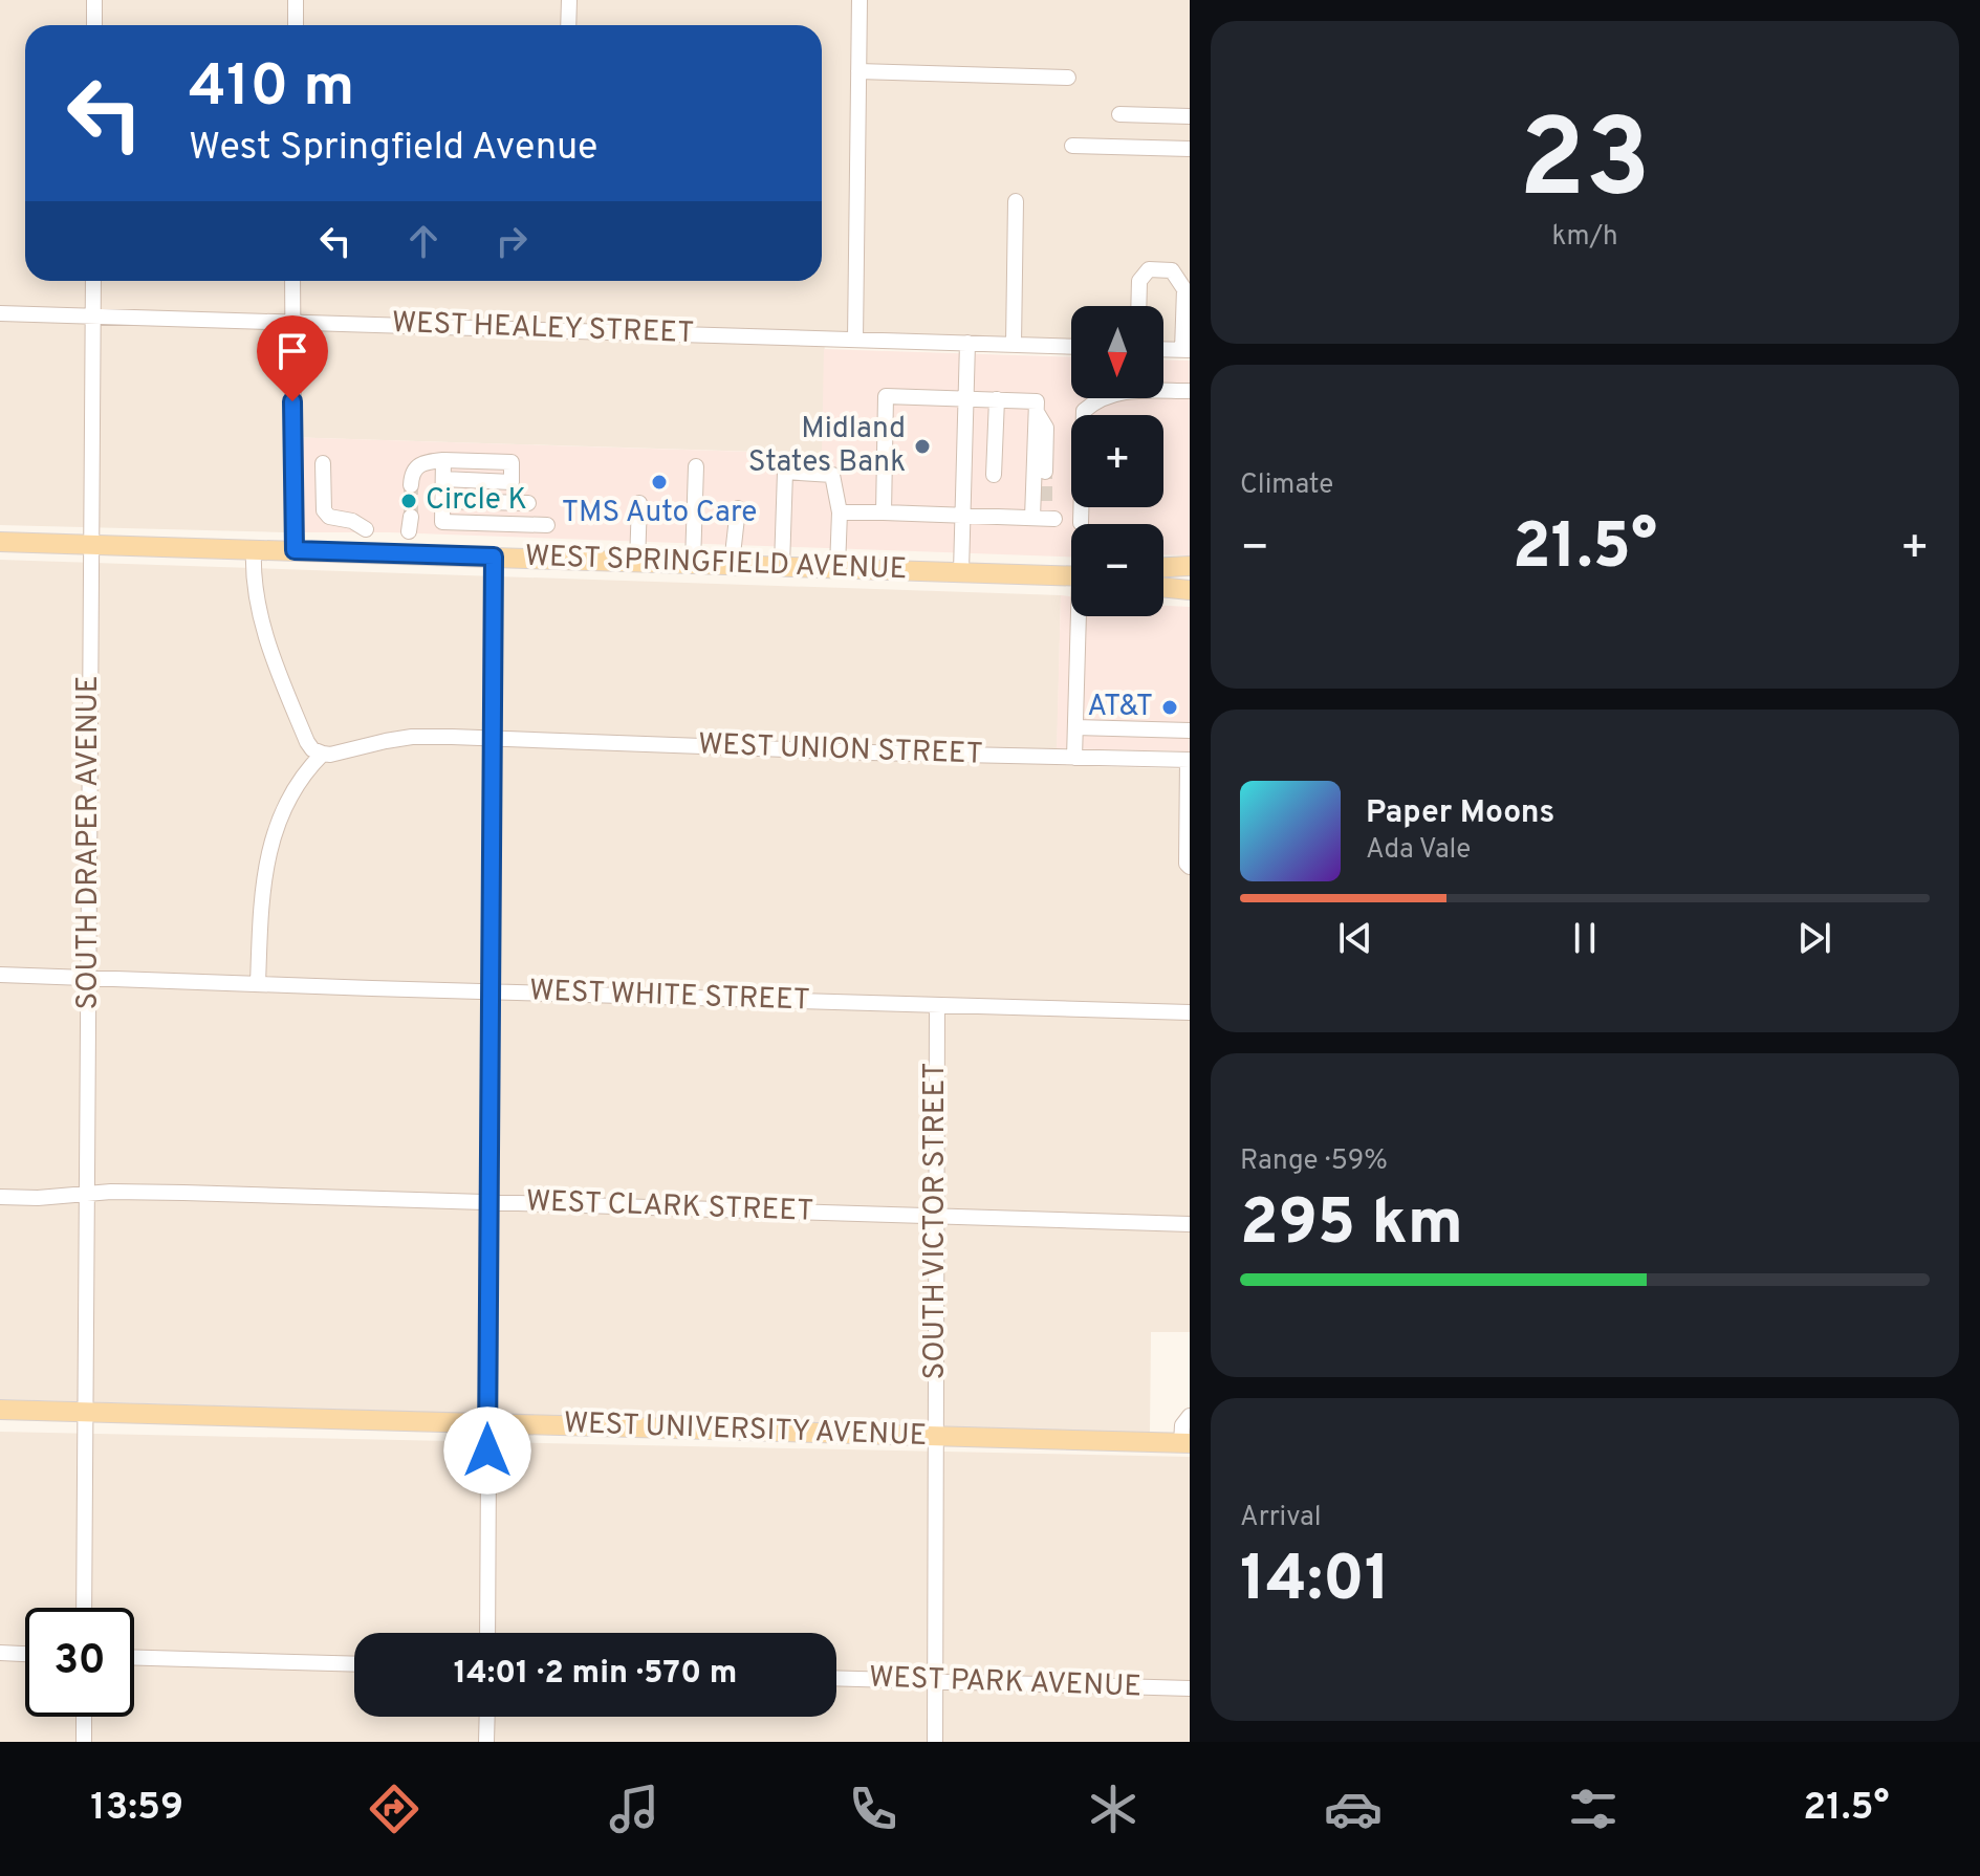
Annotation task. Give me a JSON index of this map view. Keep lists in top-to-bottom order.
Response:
{
  "streets": {
    "main road": ["WEST SPRINGFIELD AVENUE", "WEST UNIVERSITY AVENUE"],
    "street": [
      "WEST HEALEY STREET",
      "WEST UNION STREET",
      "SOUTH DRAPER AVENUE",
      "WEST WHITE STREET",
      "WEST CLARK STREET",
      "SOUTH VICTOR STREET",
      "WEST PARK AVENUE"
    ]
  },
  "crossings": [
    ["WEST HEALEY STREET", "SOUTH DRAPER AVENUE"],
    ["WEST SPRINGFIELD AVENUE", "SOUTH DRAPER AVENUE"],
    ["SOUTH DRAPER AVENUE", "WEST WHITE STREET"],
    ["SOUTH DRAPER AVENUE", "WEST CLARK STREET"],
    ["SOUTH DRAPER AVENUE", "WEST UNIVERSITY AVENUE"],
    ["WEST WHITE STREET", "SOUTH VICTOR STREET"],
    ["WEST CLARK STREET", "SOUTH VICTOR STREET"],
    ["SOUTH VICTOR STREET", "WEST UNIVERSITY AVENUE"],
    ["SOUTH VICTOR STREET", "WEST PARK AVENUE"]
  ],
  "places": [
    "Midland States Bank",
    "TMS Auto Care",
    "Circle K",
    "AT&T"
  ],
  "north": "bottom",
  "page": {
    "tile": [
      ["23", "km/h"],
      "Climate",
      ["Range · 59%", "295 km"],
      ["Arrival", "14:01"]
    ],
    "turn": ["410 m", "West Springfield Avenue"],
    "map_buttons": ["+", "−"],
    "heat": ["−", "21.5°", "+"],
    "song": ["Paper Moons", "Ada Vale"],
    "limit": "30",
    "trip": "14:01 · 2 min · 570 m",
    "tabs": ["13:59", "21.5°"]
  }
}
